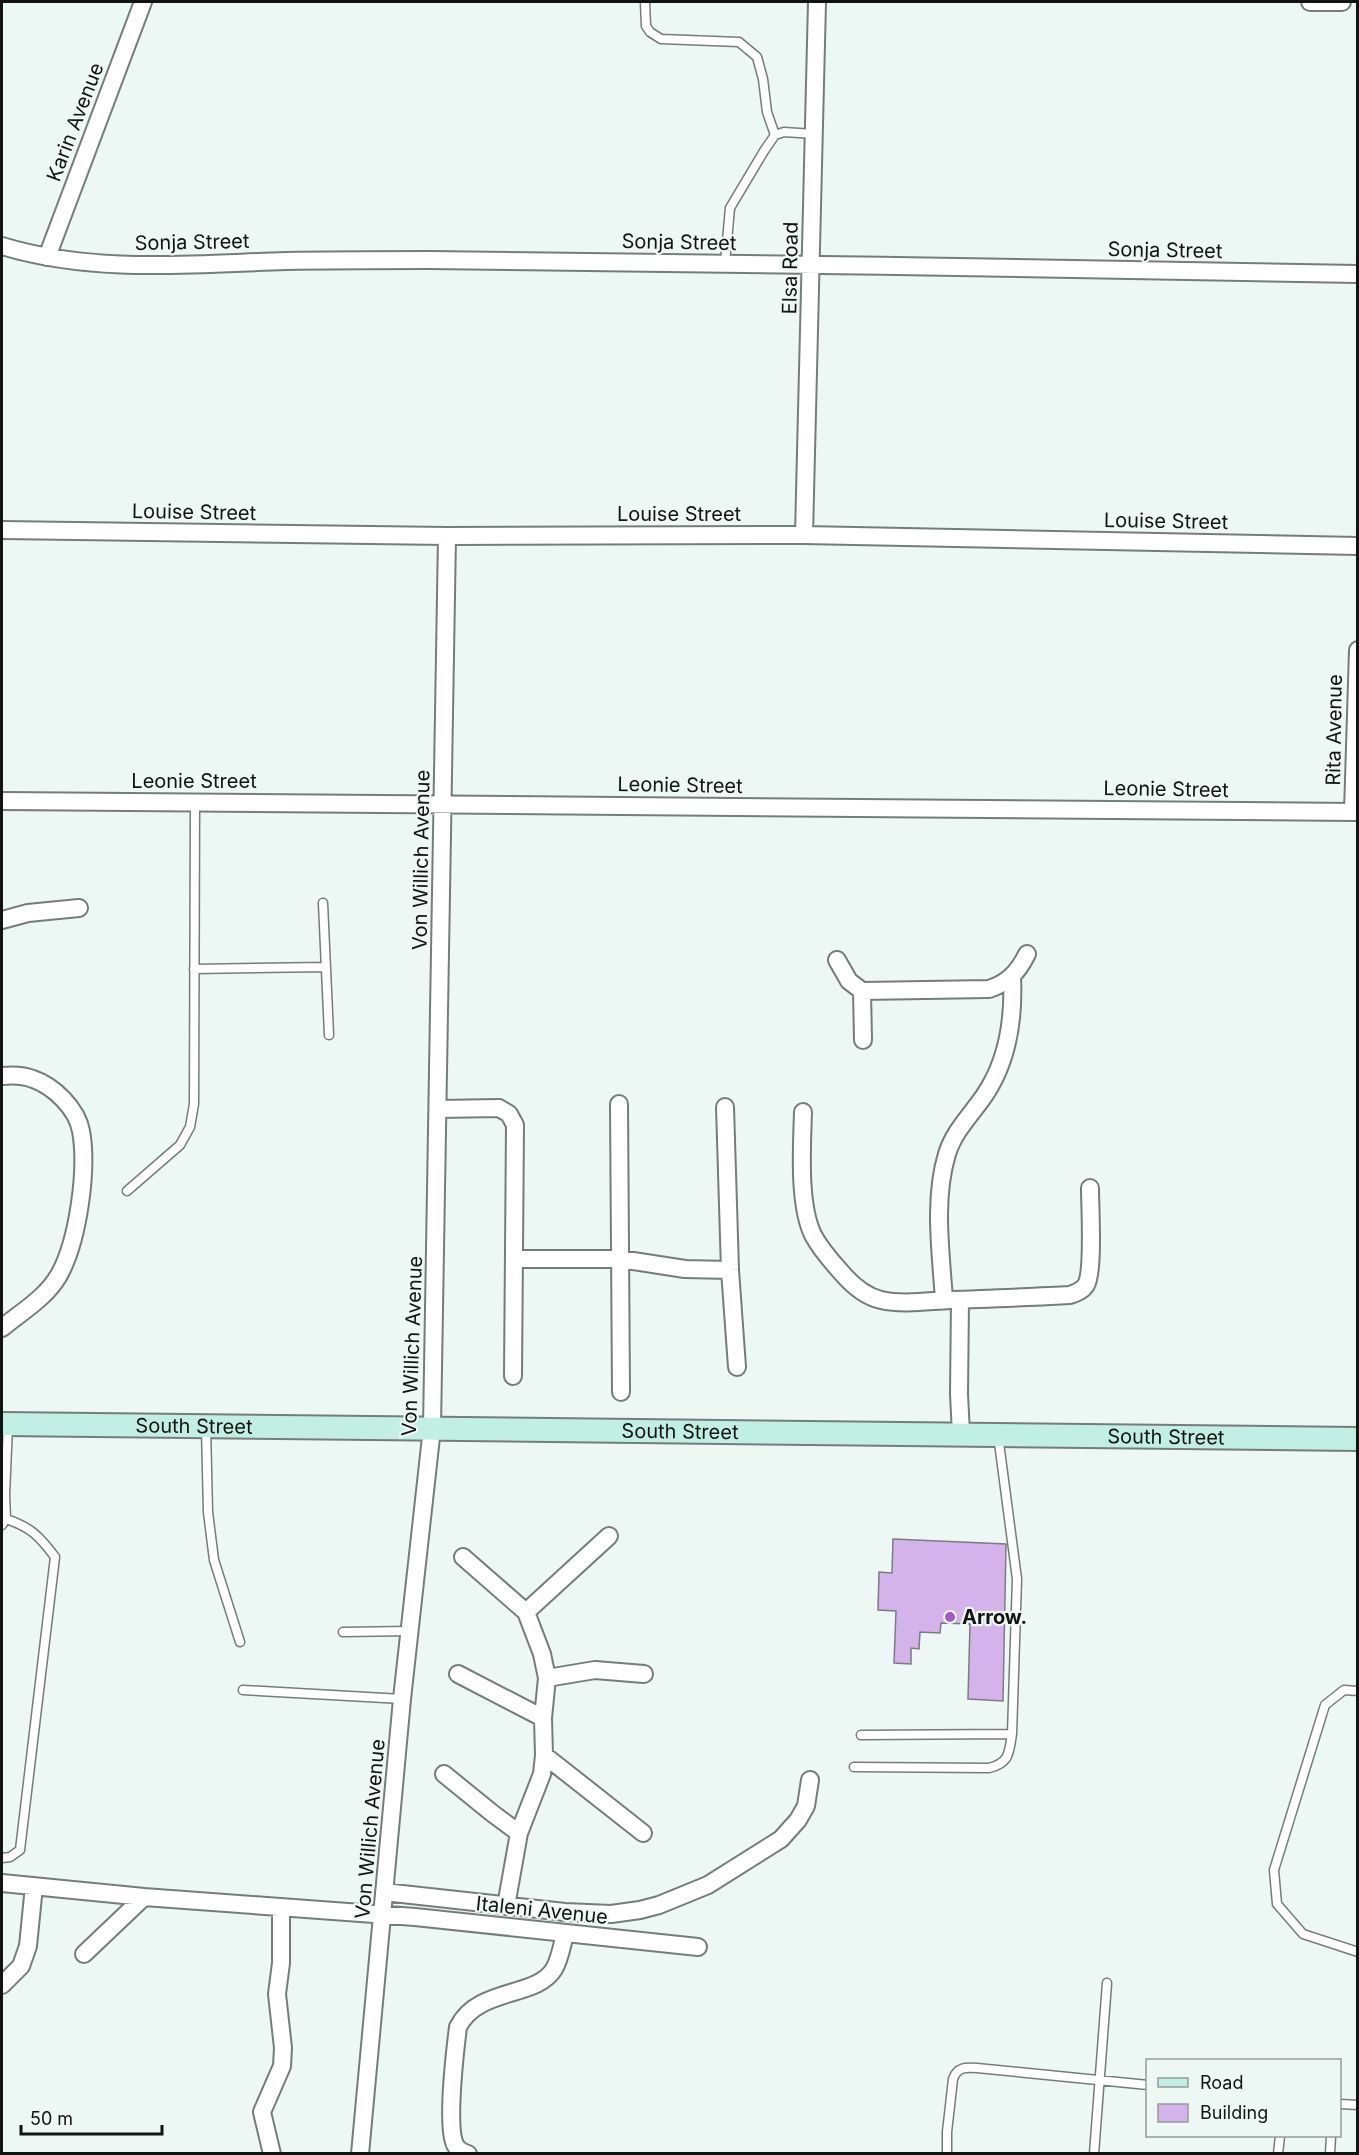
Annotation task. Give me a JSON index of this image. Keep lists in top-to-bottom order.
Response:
{
  "streets": {
    "street": [
      "Karin Avenue",
      "Sonja Street",
      "Elsa Road",
      "Louise Street",
      "Rita Avenue",
      "Leonie Street",
      "Von Willich Avenue",
      "South Street",
      "Italeni Avenue"
    ]
  },
  "crossings": [
    ["Karin Avenue", "Sonja Street"],
    ["Sonja Street", "Elsa Road"],
    ["Elsa Road", "Louise Street"],
    ["Louise Street", "Von Willich Avenue"],
    ["Rita Avenue", "Leonie Street"],
    ["Leonie Street", "Von Willich Avenue"],
    ["Von Willich Avenue", "South Street"],
    ["Von Willich Avenue", "Italeni Avenue"]
  ],
  "places": ["Arrow."],
  "legend": ["Road", "Building"],
  "scale_bar": "50 m"
}
